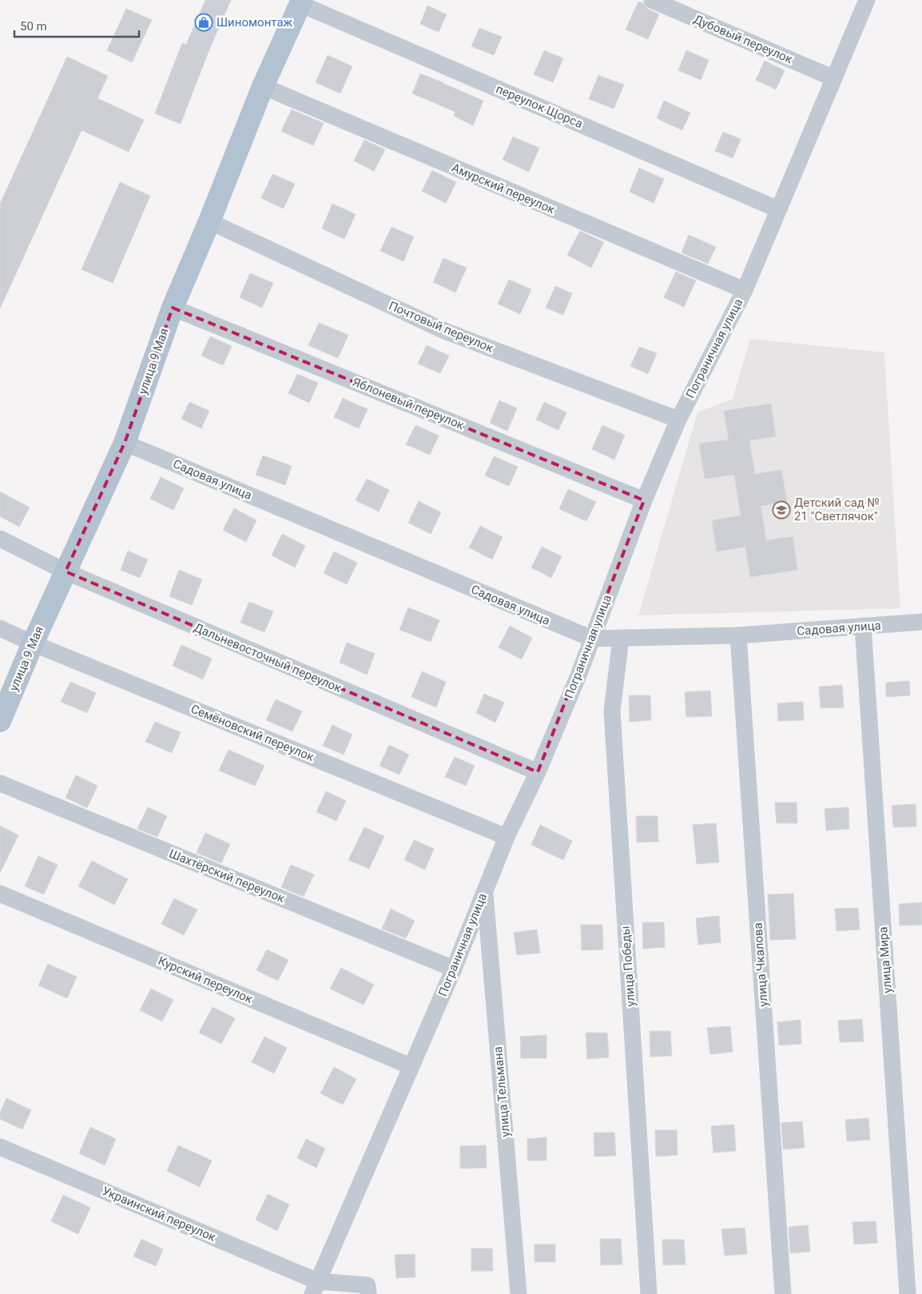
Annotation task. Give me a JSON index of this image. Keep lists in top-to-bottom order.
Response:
{
  "streets": {
    "main road": ["улица 9 Мая"],
    "street": [
      "Дубовый переулок",
      "переулок Щорса",
      "Амурский переулок",
      "Почтовый переулок",
      "Пограничная улица",
      "Яблоневый переулок",
      "Садовая улица",
      "Дальневосточный переулок",
      "Семёновский переулок",
      "Шахтёрский переулок",
      "улица Мира",
      "улица Чкалова",
      "улица Победы",
      "Курский переулок",
      "улица Тельмана",
      "Украинский переулок"
    ]
  },
  "crossings": [
    ["Дубовый переулок", "Пограничная улица"],
    ["переулок Щорса", "Пограничная улица"],
    ["переулок Щорса", "улица 9 Мая"],
    ["Амурский переулок", "Пограничная улица"],
    ["Амурский переулок", "улица 9 Мая"],
    ["Почтовый переулок", "Пограничная улица"],
    ["Почтовый переулок", "улица 9 Мая"],
    ["Пограничная улица", "Яблоневый переулок"],
    ["Пограничная улица", "Садовая улица"],
    ["Пограничная улица", "Дальневосточный переулок"],
    ["Пограничная улица", "Семёновский переулок"],
    ["Пограничная улица", "Шахтёрский переулок"],
    ["Пограничная улица", "Курский переулок"],
    ["Пограничная улица", "улица Тельмана"],
    ["Пограничная улица", "Украинский переулок"],
    ["улица 9 Мая", "Яблоневый переулок"],
    ["улица 9 Мая", "Садовая улица"],
    ["улица 9 Мая", "Дальневосточный переулок"],
    ["улица 9 Мая", "Семёновский переулок"],
    ["Садовая улица", "улица Мира"],
    ["Садовая улица", "улица Чкалова"],
    ["Садовая улица", "улица Победы"]
  ],
  "places": {
    "shop": ["Шиномонтаж"],
    "school or university": ["Детский сад № 21 \"Светлячок\""]
  },
  "scale_bar": "50 m"
}
